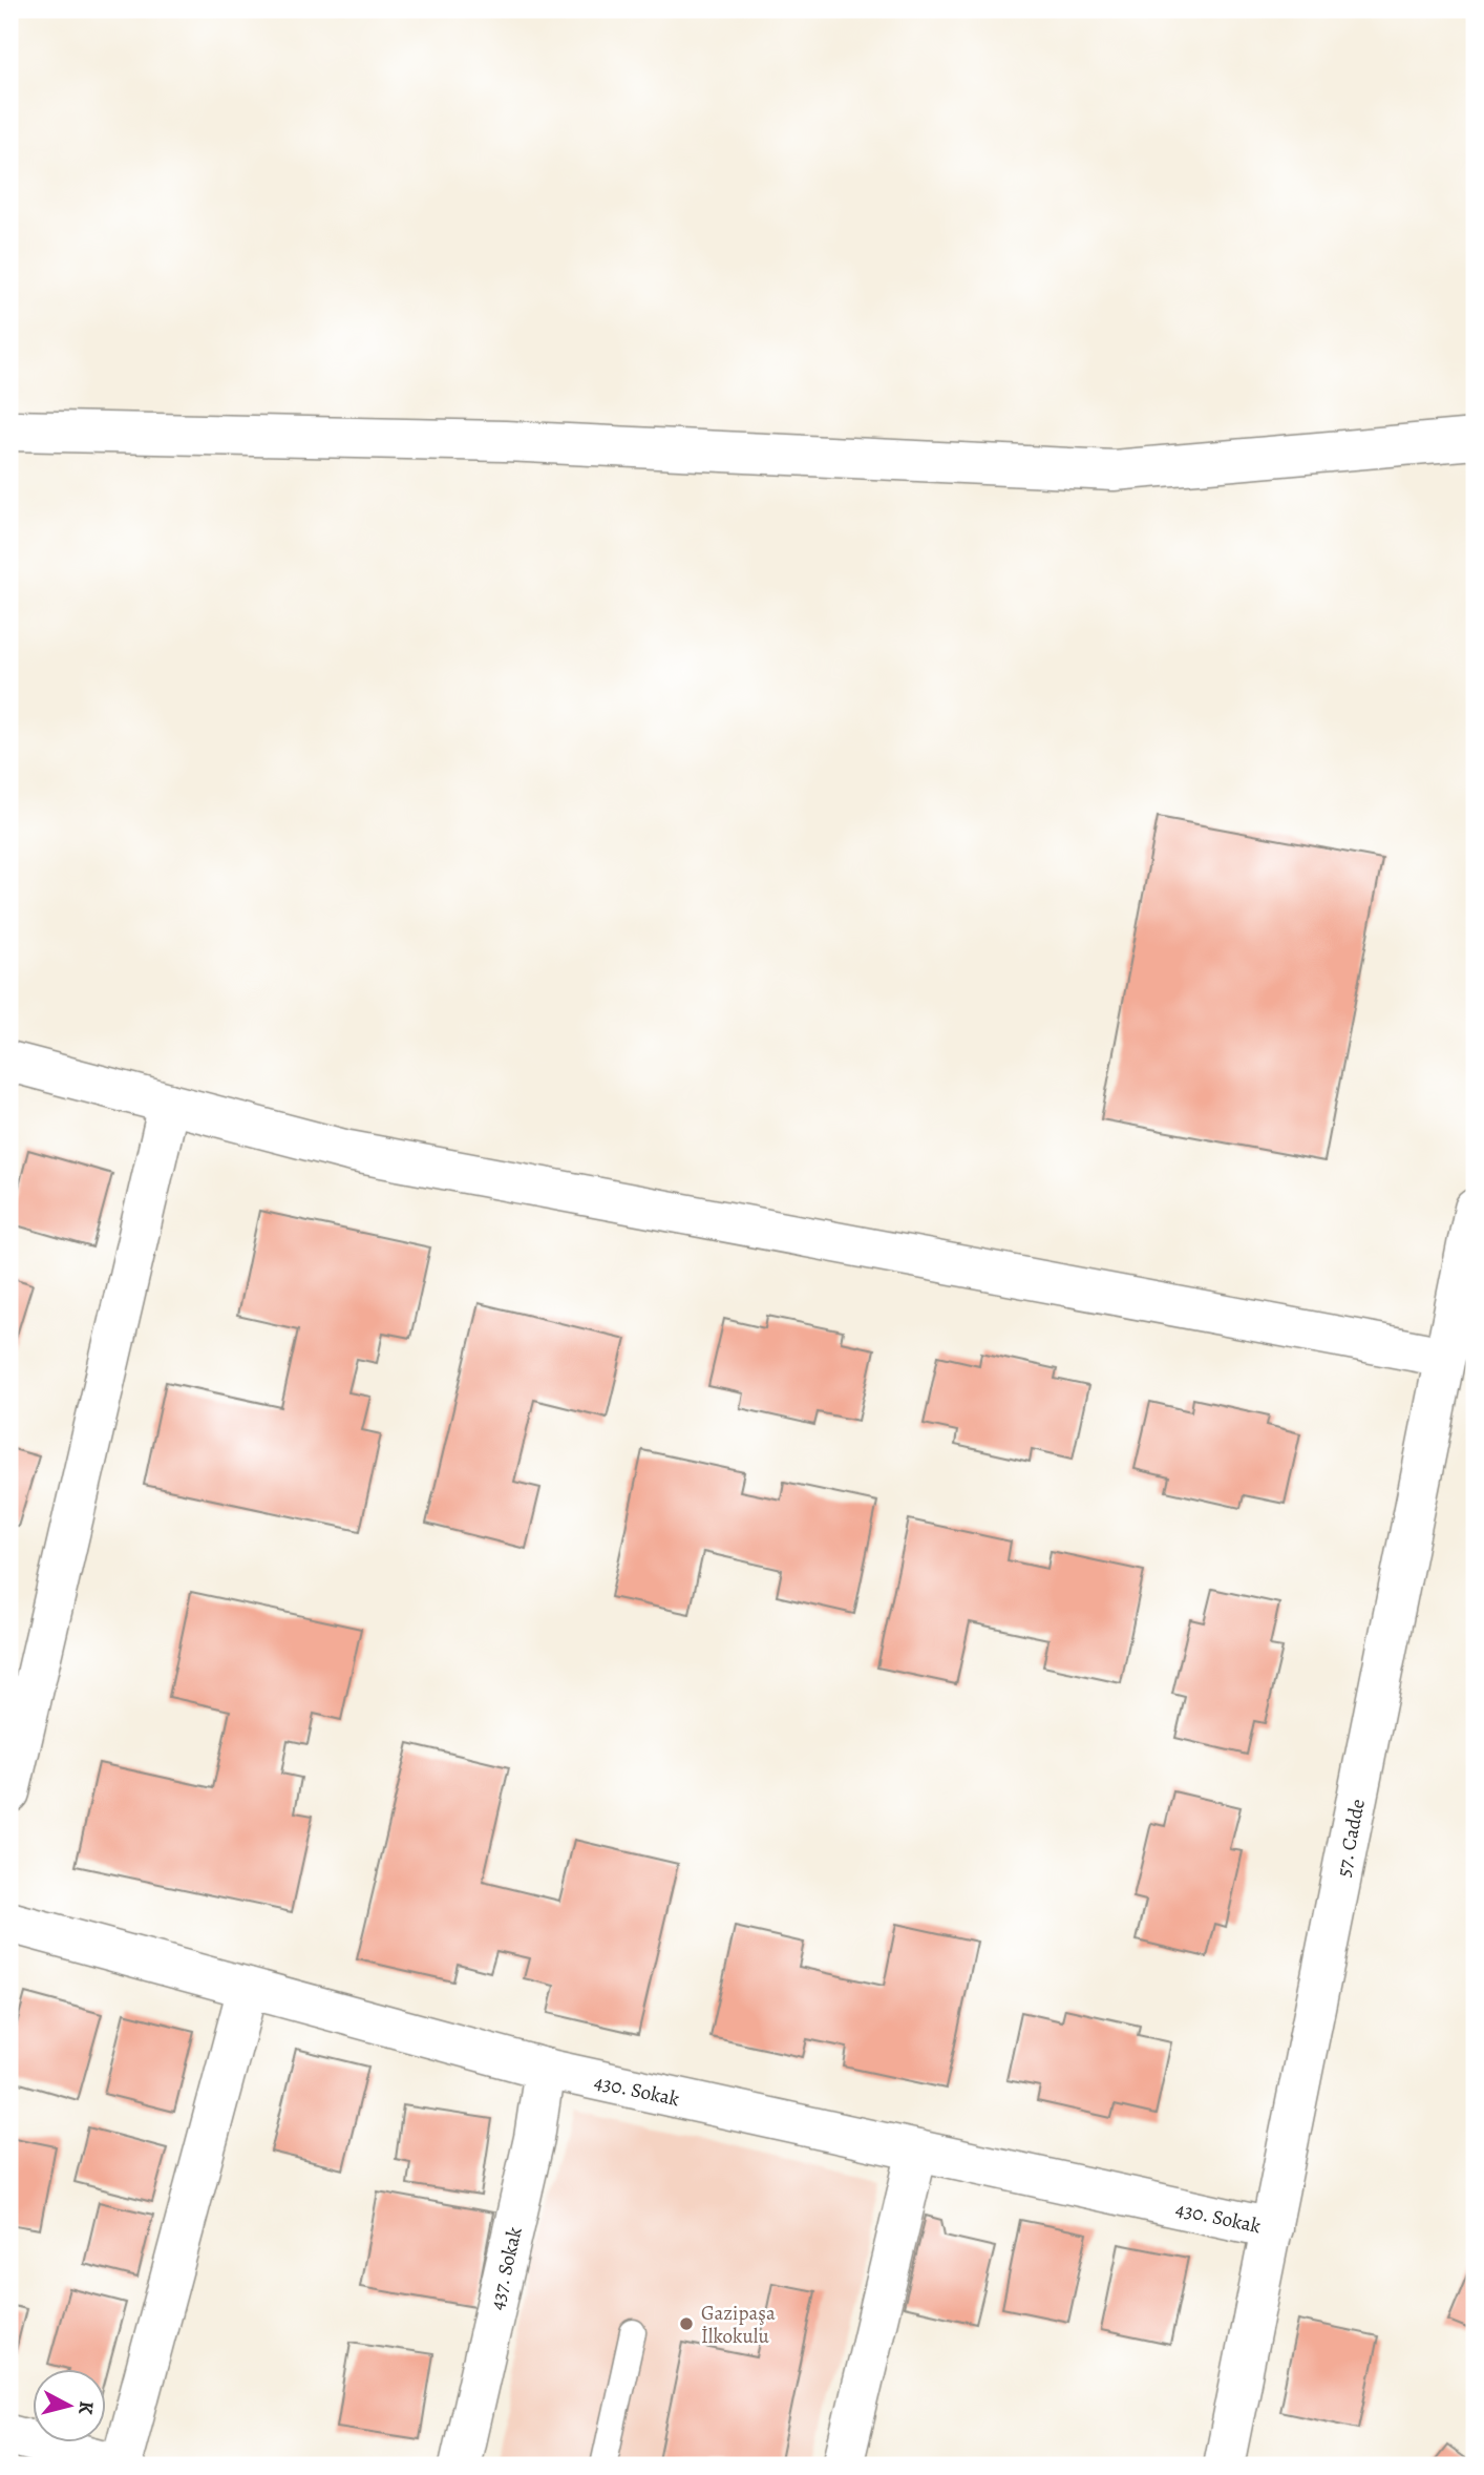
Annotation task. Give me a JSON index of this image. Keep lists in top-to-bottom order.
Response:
{
  "streets": {
    "street": ["57. Cadde", "430. Sokak", "437. Sokak"]
  },
  "crossings": [
    ["57. Cadde", "430. Sokak"],
    ["430. Sokak", "437. Sokak"]
  ],
  "places": ["Gazipaşa İlkokulu"],
  "north": "right"
}
